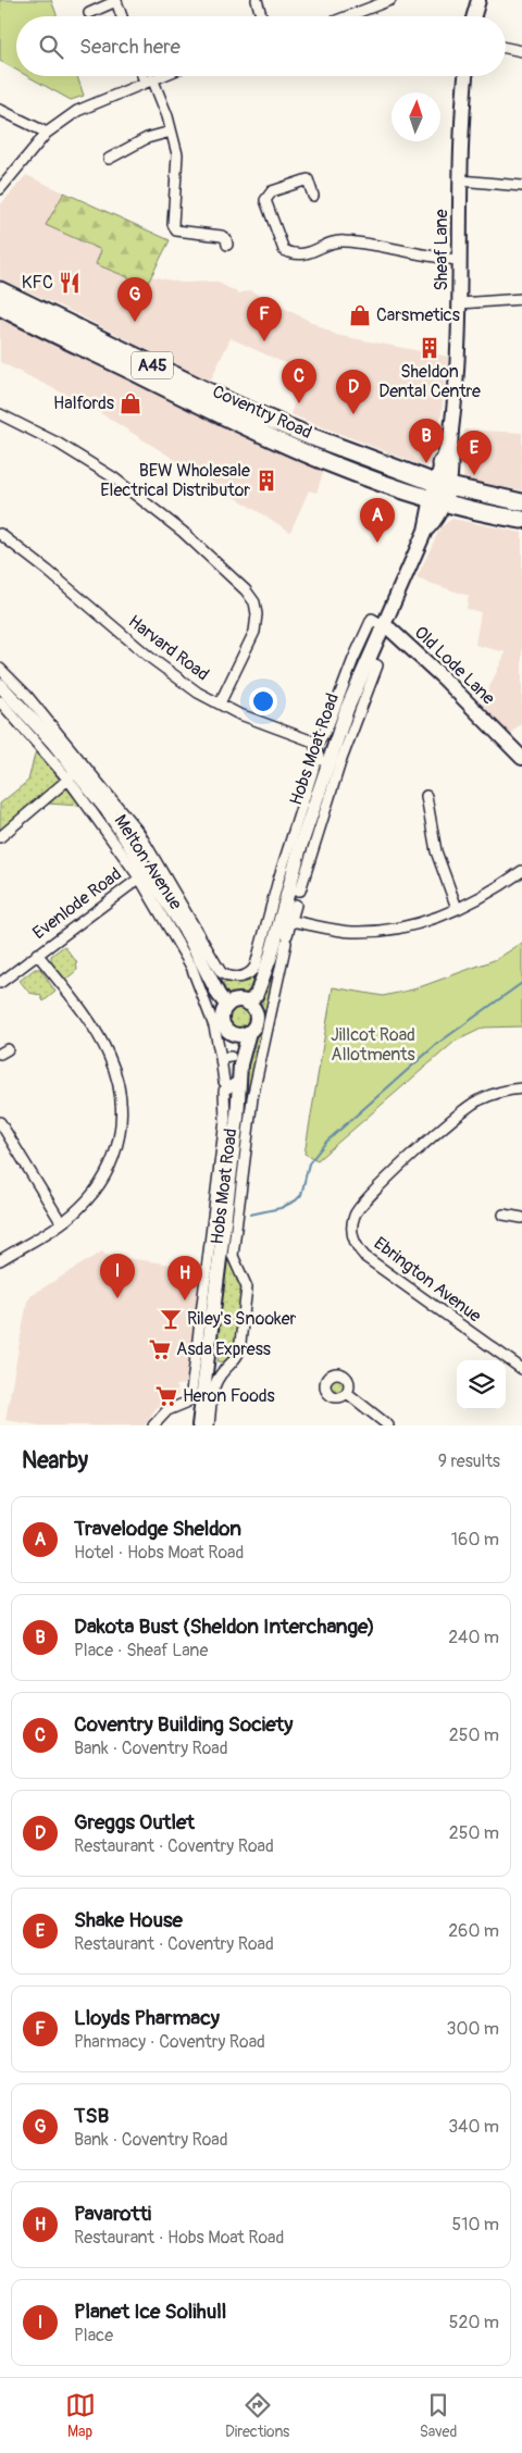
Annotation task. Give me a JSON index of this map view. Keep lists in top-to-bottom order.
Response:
{
  "streets": {
    "highway": ["A45", "Coventry Road"],
    "main road": [
      "Sheaf Lane",
      "Old Lode Lane",
      "Hobs Moat Road",
      "Melton Avenue"
    ],
    "street": ["Harvard Road", "Evenlode Road", "Ebrington Avenue"]
  },
  "crossings": [
    ["Coventry Road", "Hobs Moat Road"],
    ["Harvard Road", "Hobs Moat Road"],
    ["Old Lode Lane", "Hobs Moat Road"],
    ["Hobs Moat Road", "Melton Avenue"],
    ["Melton Avenue", "Evenlode Road"]
  ],
  "parks": ["Jillcot Road Allotments"],
  "places": {
    "restaurant": ["KFC"],
    "shop": ["Carsmetics", "Halfords"],
    "building": ["Sheldon Dental Centre", "BEW Wholesale Electrical Distributor"],
    "bar": ["Riley's Snooker"],
    "supermarket": ["Asda Express", "Heron Foods"]
  },
  "north": "top",
  "page": {
    "search": "Search here",
    "pins": [
      "G",
      "F",
      "C",
      "D",
      "B",
      "E",
      "A",
      "I",
      "H"
    ],
    "heading": ["Nearby", "9 results"],
    "list": [
      {
        "mark": "A",
        "name": "Travelodge Sheldon",
        "note": "Hotel · Hobs Moat Road",
        "value": "160 m"
      },
      {
        "mark": "B",
        "name": "Dakota Bust (Sheldon Interchange)",
        "note": "Place · Sheaf Lane",
        "value": "240 m"
      },
      {
        "mark": "C",
        "name": "Coventry Building Society",
        "note": "Bank · Coventry Road",
        "value": "250 m"
      },
      {
        "mark": "D",
        "name": "Greggs Outlet",
        "note": "Restaurant · Coventry Road",
        "value": "250 m"
      },
      {
        "mark": "E",
        "name": "Shake House",
        "note": "Restaurant · Coventry Road",
        "value": "260 m"
      },
      {
        "mark": "F",
        "name": "Lloyds Pharmacy",
        "note": "Pharmacy · Coventry Road",
        "value": "300 m"
      },
      {
        "mark": "G",
        "name": "TSB",
        "note": "Bank · Coventry Road",
        "value": "340 m"
      },
      {
        "mark": "H",
        "name": "Pavarotti",
        "note": "Restaurant · Hobs Moat Road",
        "value": "510 m"
      },
      {
        "mark": "I",
        "name": "Planet Ice Solihull",
        "note": "Place",
        "value": "520 m"
      }
    ],
    "nav": ["Map", "Directions", "Saved"]
  }
}
